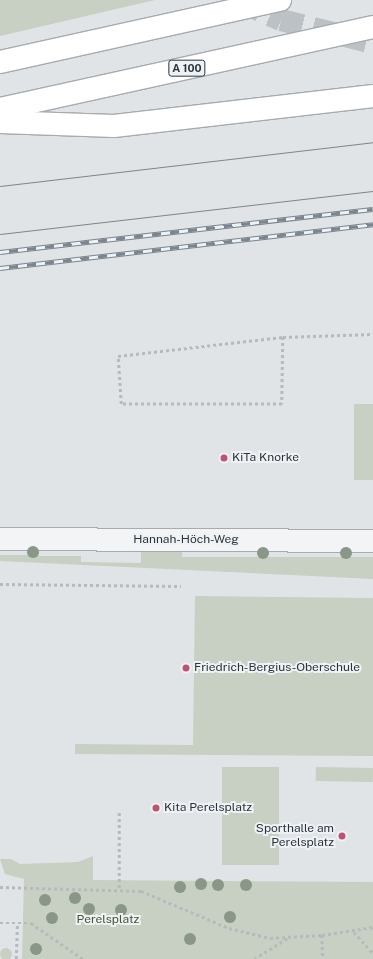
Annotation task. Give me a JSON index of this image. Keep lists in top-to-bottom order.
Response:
{
  "streets": {
    "highway": ["A 100"],
    "street": ["Hannah-Höch-Weg"]
  },
  "parks": ["Perelsplatz"],
  "places": [
    "KiTa Knorke",
    "Friedrich-Bergius-Oberschule",
    "Kita Perelsplatz",
    "Sporthalle am Perelsplatz"
  ]
}
